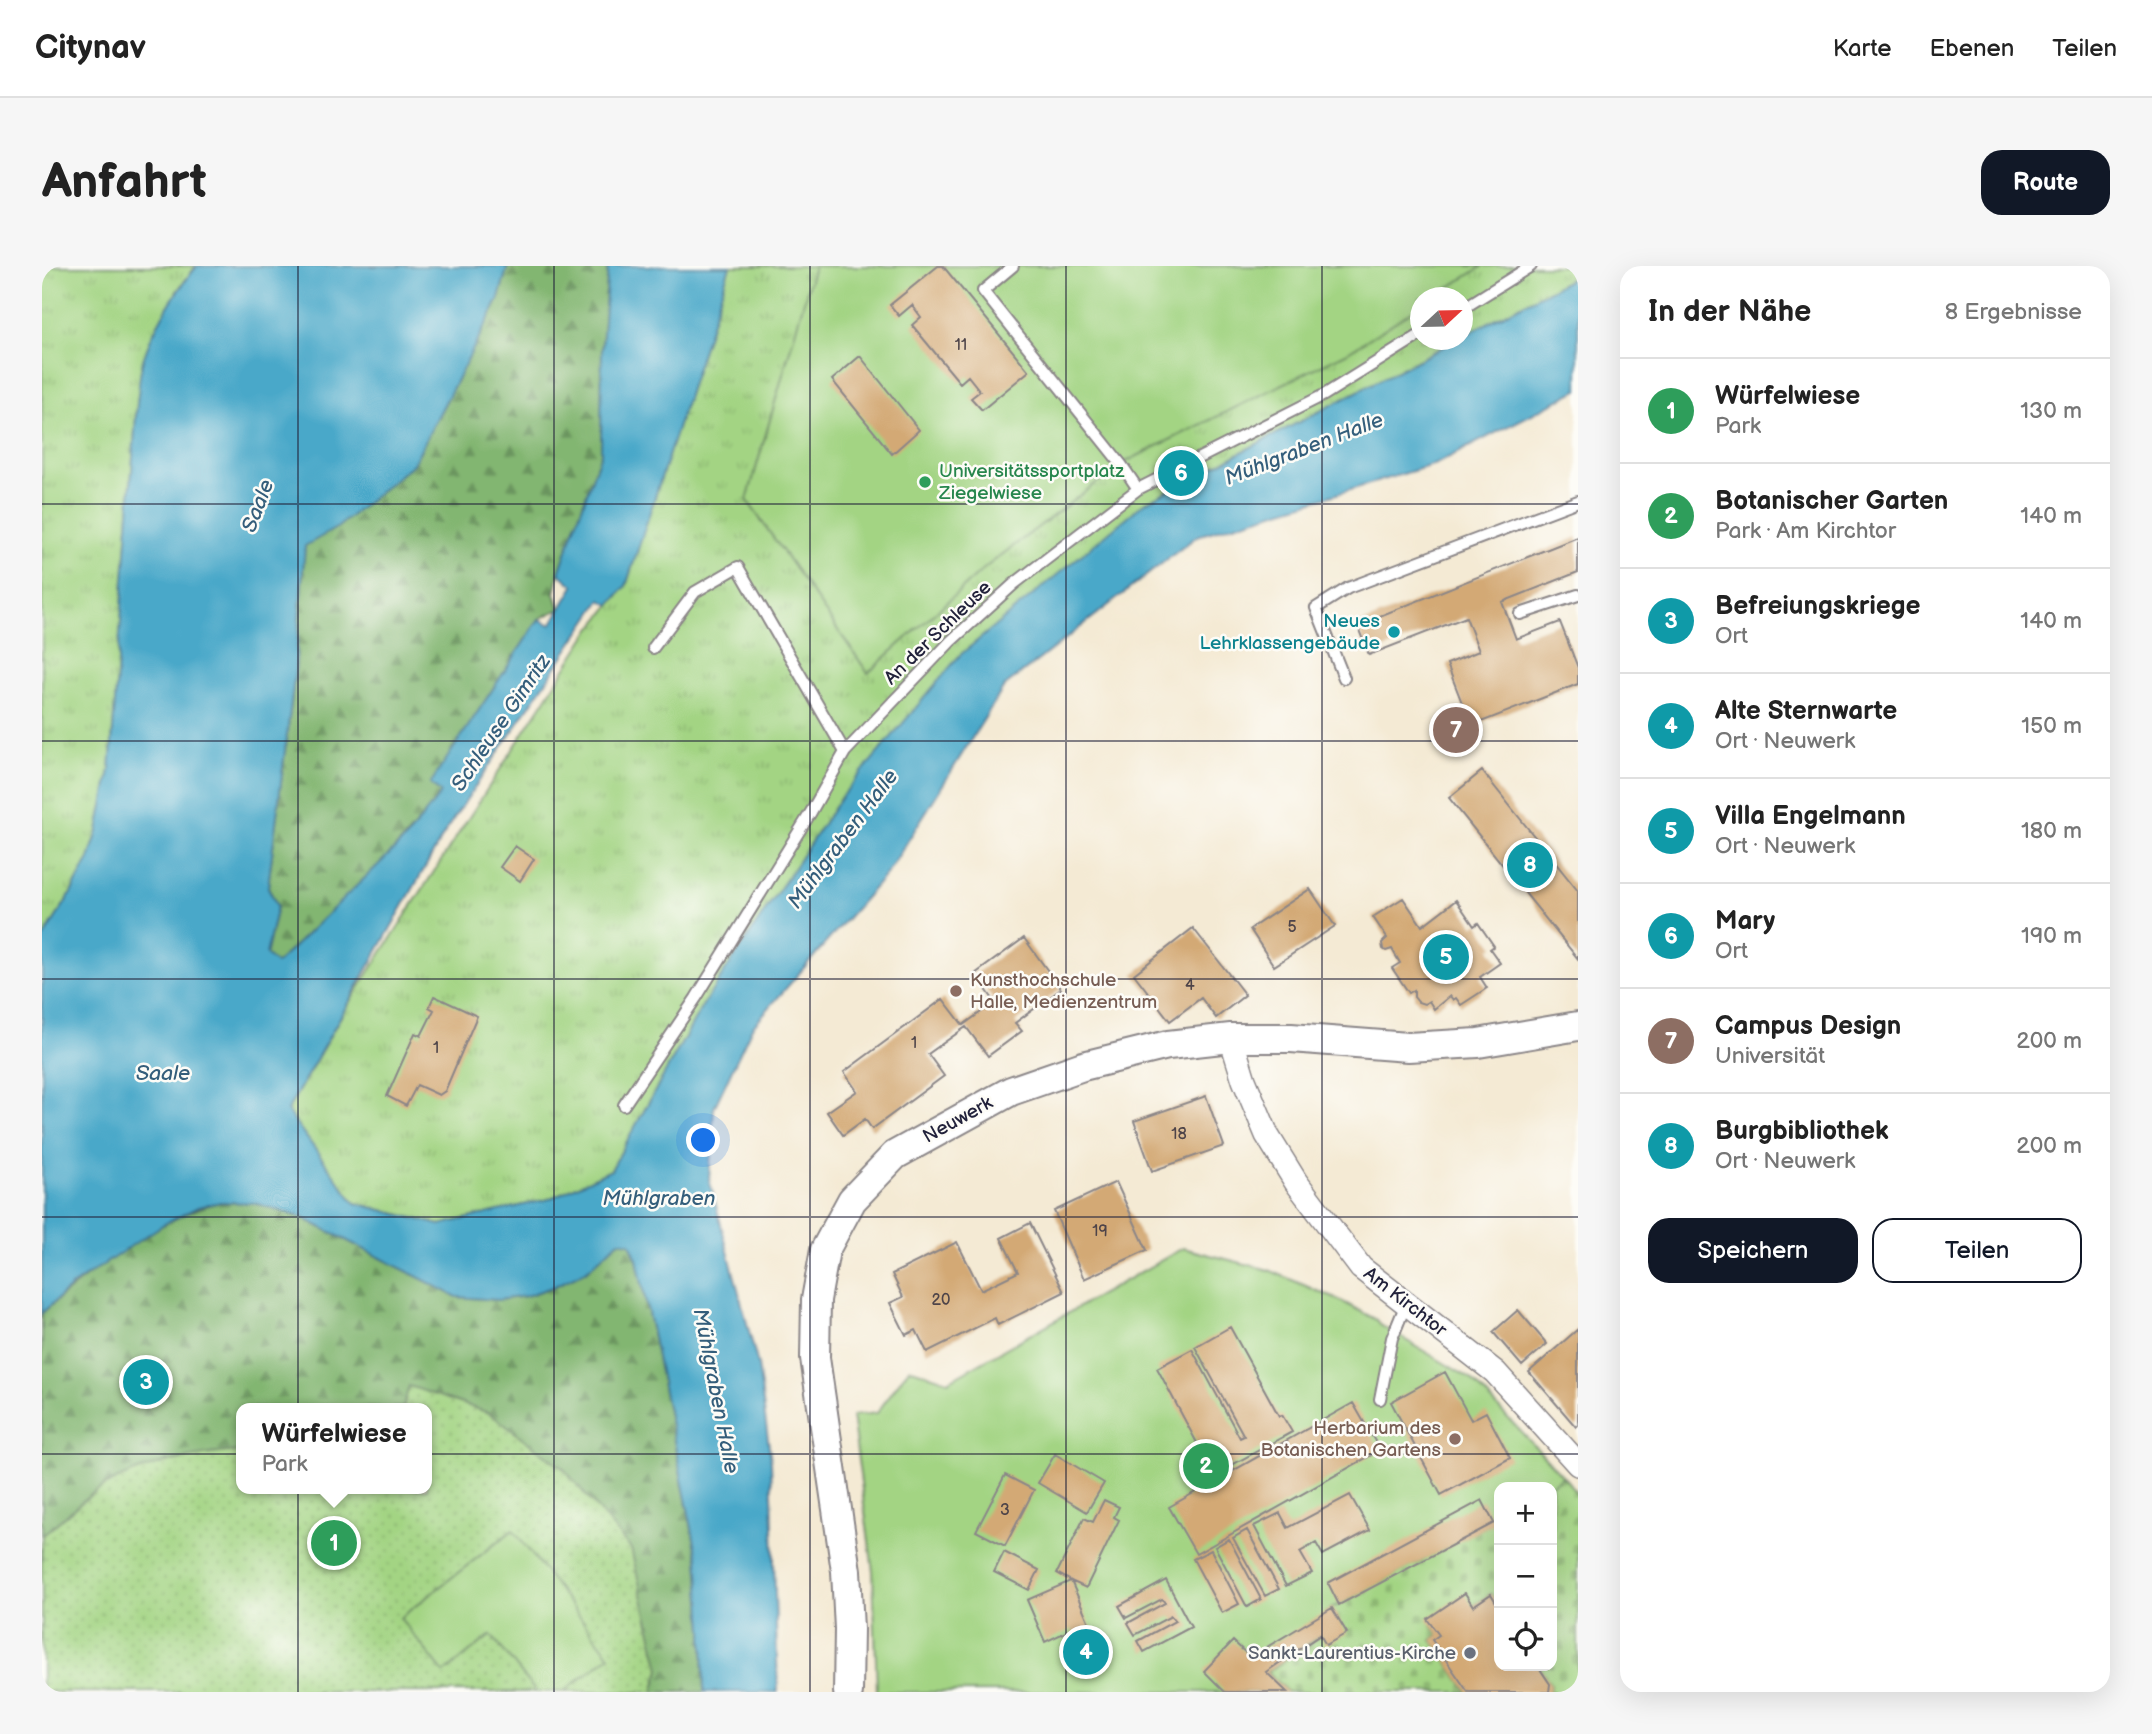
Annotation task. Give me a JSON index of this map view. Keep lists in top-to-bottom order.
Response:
{
  "streets": {
    "street": ["Neuwerk", "Am Kirchtor"],
    "lane": ["An der Schleuse"]
  },
  "crossings": [
    ["Neuwerk", "Am Kirchtor"]
  ],
  "water": [
    "Mühlgraben Halle",
    "Saale",
    "Schleuse Gimritz",
    "Mühlgraben"
  ],
  "places": [
    "Universitätssportplatz Ziegelwiese",
    "Neues Lehrklassengebäude",
    "Kunsthochschule Halle, Medienzentrum",
    "Herbarium des Botanischen Gartens",
    "Sankt-Laurentius-Kirche"
  ],
  "house_numbers": [
    "11",
    "5",
    "4",
    "1",
    "1",
    "18",
    "19",
    "20",
    "3"
  ],
  "north": "right",
  "page": {
    "header": "Citynav",
    "nav": ["Karte", "Ebenen", "Teilen"],
    "buttons": [
      "Route",
      ["Speichern", "Teilen"]
    ],
    "title": "Anfahrt",
    "heading": ["In der Nähe", "8 Ergebnisse"],
    "list": [
      {
        "mark": "1",
        "name": "Würfelwiese",
        "note": "Park",
        "value": "130 m"
      },
      {
        "mark": "2",
        "name": "Botanischer Garten",
        "note": "Park · Am Kirchtor",
        "value": "140 m"
      },
      {
        "mark": "3",
        "name": "Befreiungskriege",
        "note": "Ort",
        "value": "140 m"
      },
      {
        "mark": "4",
        "name": "Alte Sternwarte",
        "note": "Ort · Neuwerk",
        "value": "150 m"
      },
      {
        "mark": "5",
        "name": "Villa Engelmann",
        "note": "Ort · Neuwerk",
        "value": "180 m"
      },
      {
        "mark": "6",
        "name": "Mary",
        "note": "Ort",
        "value": "190 m"
      },
      {
        "mark": "7",
        "name": "Campus Design",
        "note": "Universität",
        "value": "200 m"
      },
      {
        "mark": "8",
        "name": "Burgbibliothek",
        "note": "Ort · Neuwerk",
        "value": "200 m"
      }
    ],
    "pins": [
      "6",
      "7",
      "8",
      "5",
      "3",
      "2",
      "1",
      "4"
    ],
    "popup": ["Würfelwiese", "Park"],
    "map_buttons": ["+", "−"]
  }
}
